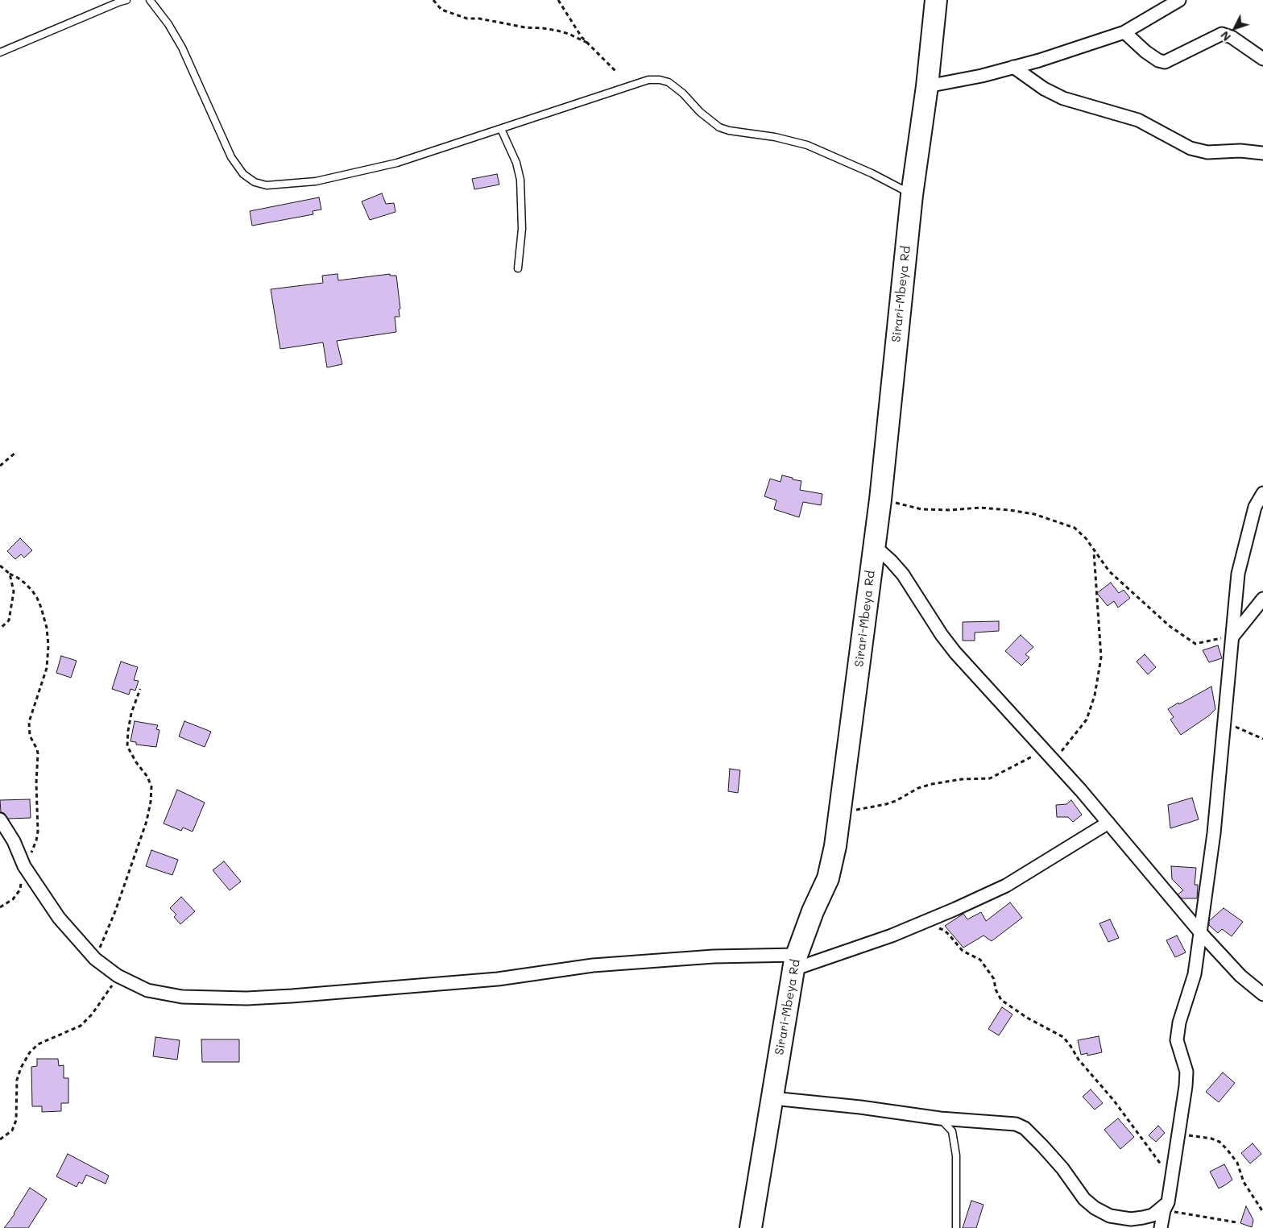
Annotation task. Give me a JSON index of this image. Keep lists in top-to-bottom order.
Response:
{
  "streets": {
    "highway": ["Sirari-Mbeya Rd"]
  },
  "north": "bottom left"
}
